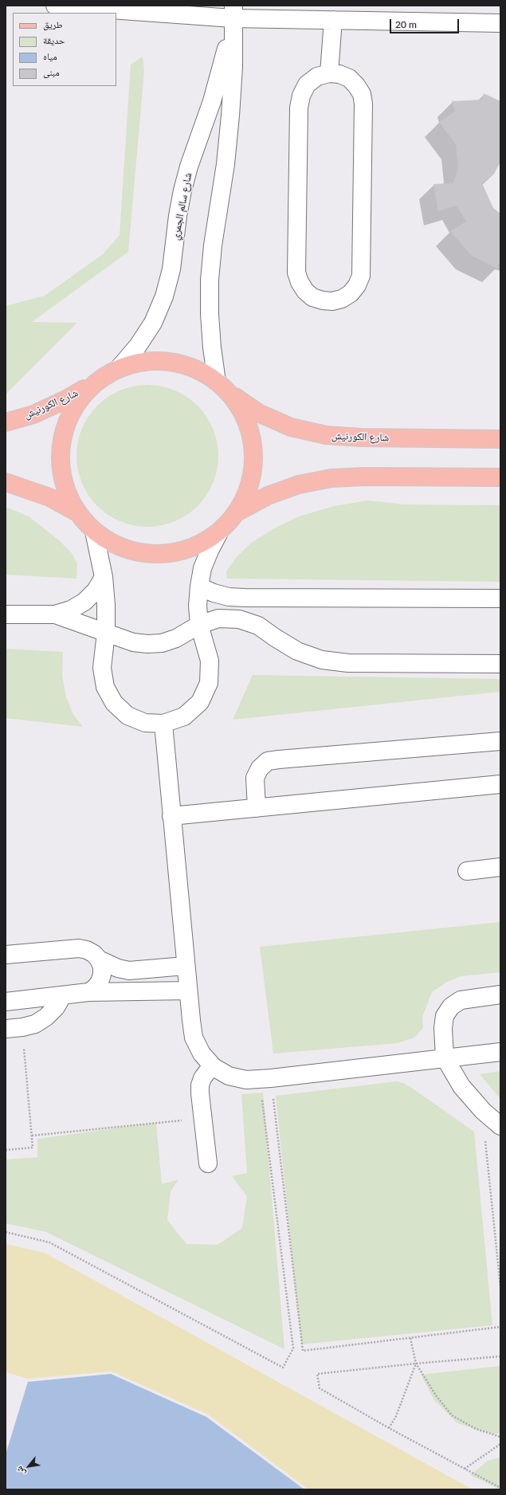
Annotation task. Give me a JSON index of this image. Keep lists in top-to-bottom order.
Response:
{
  "streets": {
    "main road": ["شارع الكورنيش"],
    "street": ["شارع سالم الجمري"]
  },
  "crossings": [
    ["شارع سالم الجمري", "شارع الكورنيش"]
  ],
  "legend": [
    "طريق",
    "حديقة",
    "مياه",
    "مبنى"
  ],
  "scale_bar": "20 m",
  "north": "bottom left"
}
